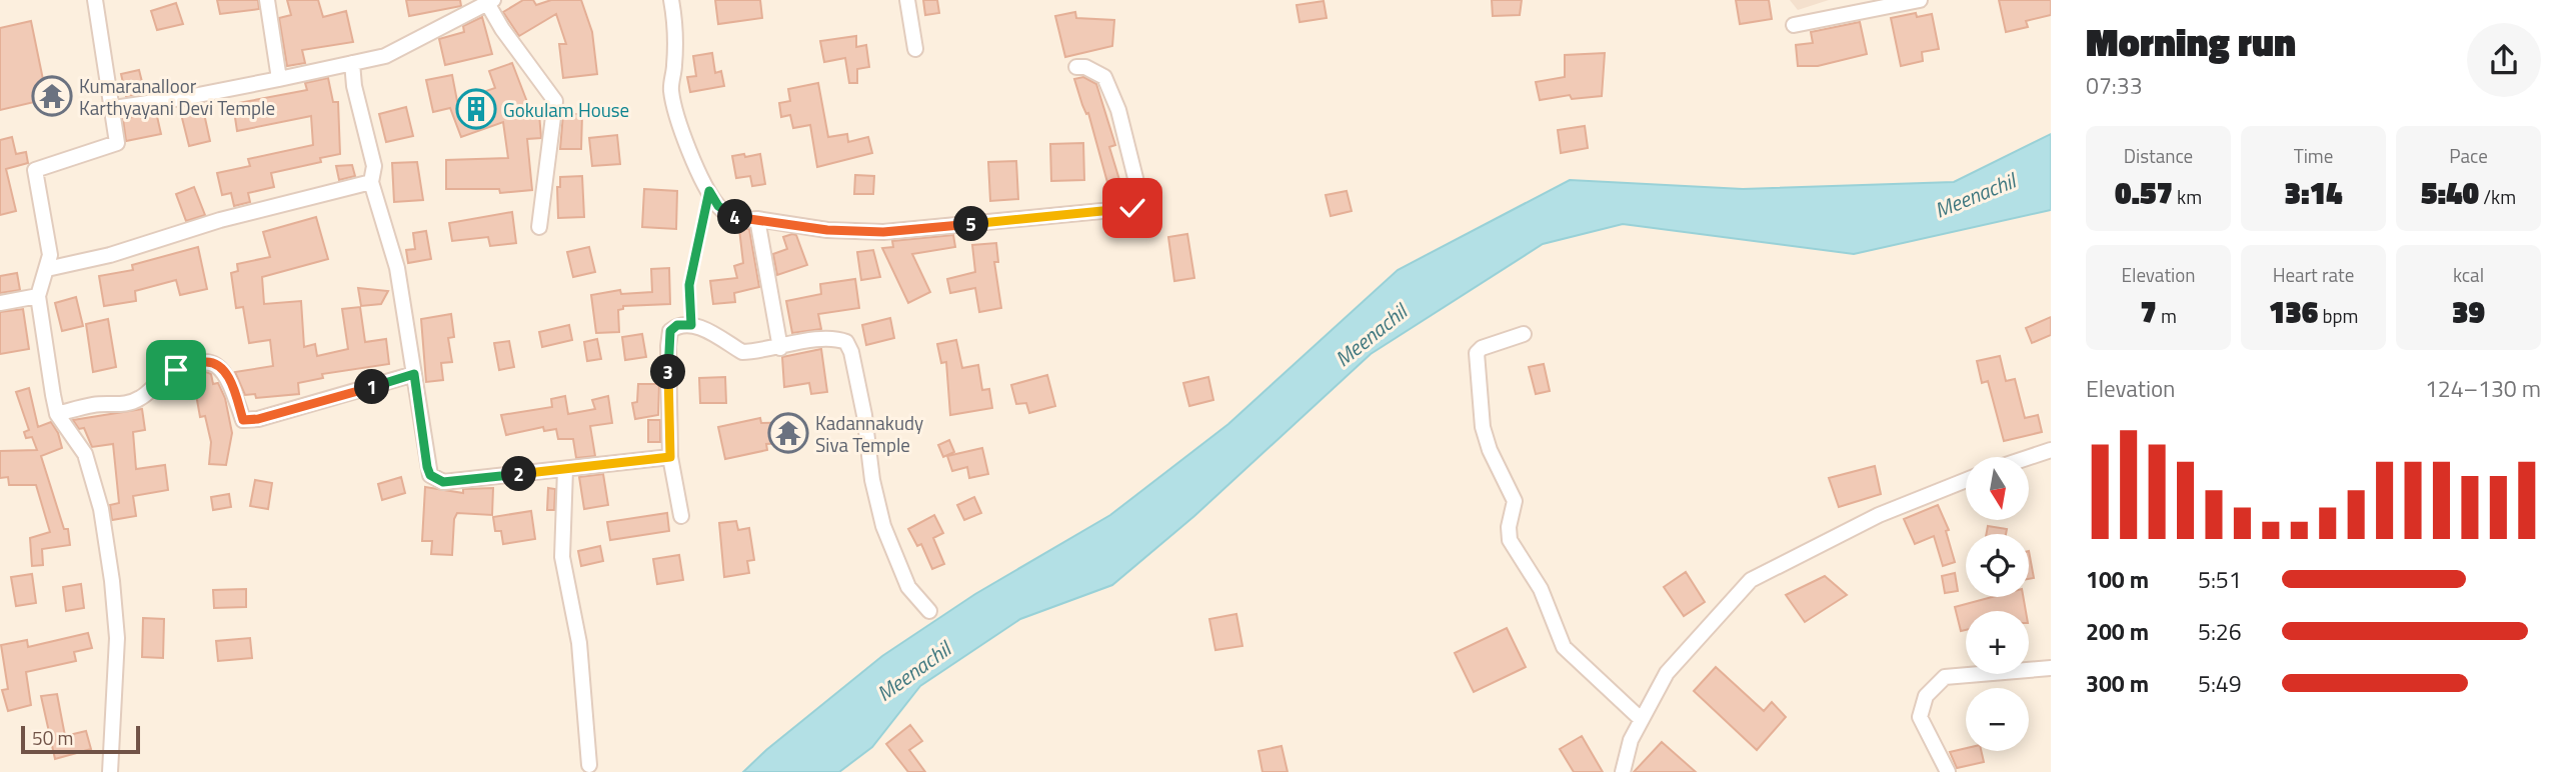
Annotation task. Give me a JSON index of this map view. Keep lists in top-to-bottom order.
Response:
{
  "water": ["Meenachil"],
  "places": {
    "temple": ["Kumaranalloor Karthyayani Devi Temple", "Kadannakudy Siva Temple"],
    "building": ["Gokulam House"]
  },
  "scale_bar": "50 m",
  "north": "bottom",
  "page": {
    "heading": ["Morning run", "07:33"],
    "stats": [
      ["Distance", "0.57 km"],
      ["Time", "3:14"],
      ["Pace", "5:40 /km"],
      ["Elevation", "7 m"],
      ["Heart rate", "136 bpm"],
      ["kcal", "39"]
    ],
    "pins": [
      "4",
      "5",
      "3",
      "1",
      "2"
    ],
    "chart": ["Elevation", "124–130 m"],
    "map_buttons": ["+", "−"],
    "list": [
      {
        "name": "100 m",
        "note": "5:51"
      },
      {
        "name": "200 m",
        "note": "5:26"
      },
      {
        "name": "300 m",
        "note": "5:49"
      }
    ],
    "scale": "50 m"
  }
}
